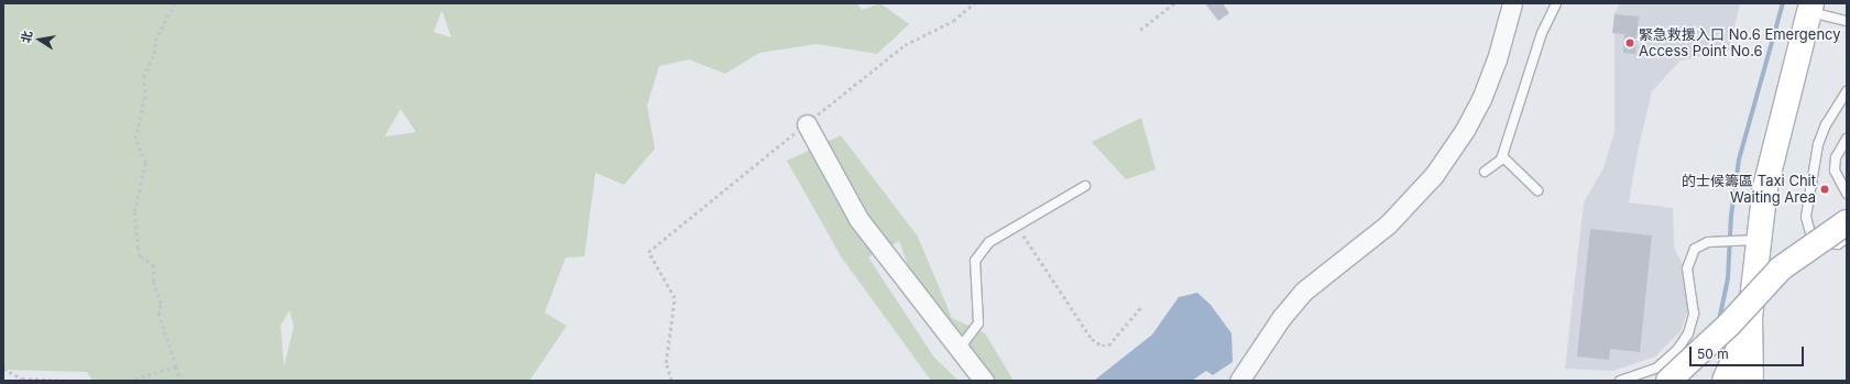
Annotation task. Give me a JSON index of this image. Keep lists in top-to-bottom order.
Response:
{
  "places": ["緊急救援入口 No.6 Emergency Access Point No.6", "的士候籌區 Taxi Chit Waiting Area"],
  "scale_bar": "50 m",
  "north": "left"
}
